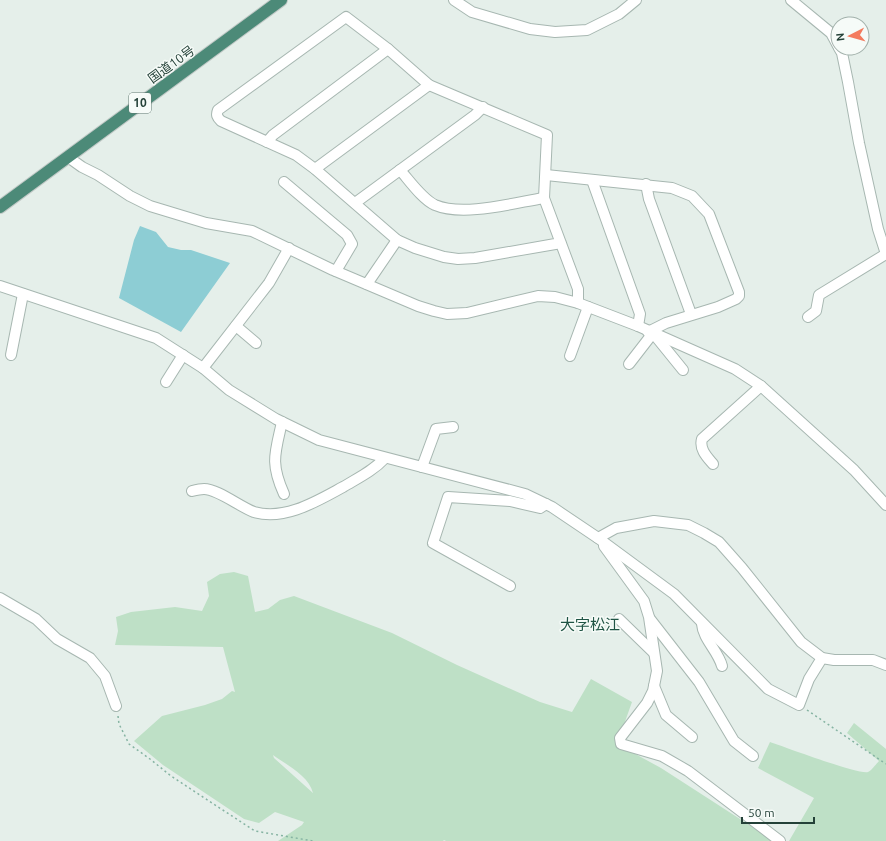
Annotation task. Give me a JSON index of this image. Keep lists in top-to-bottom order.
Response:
{
  "streets": {
    "highway": ["国道10号", "10"]
  },
  "districts": ["大字松江"],
  "scale_bar": "50 m",
  "north": "left"
}
